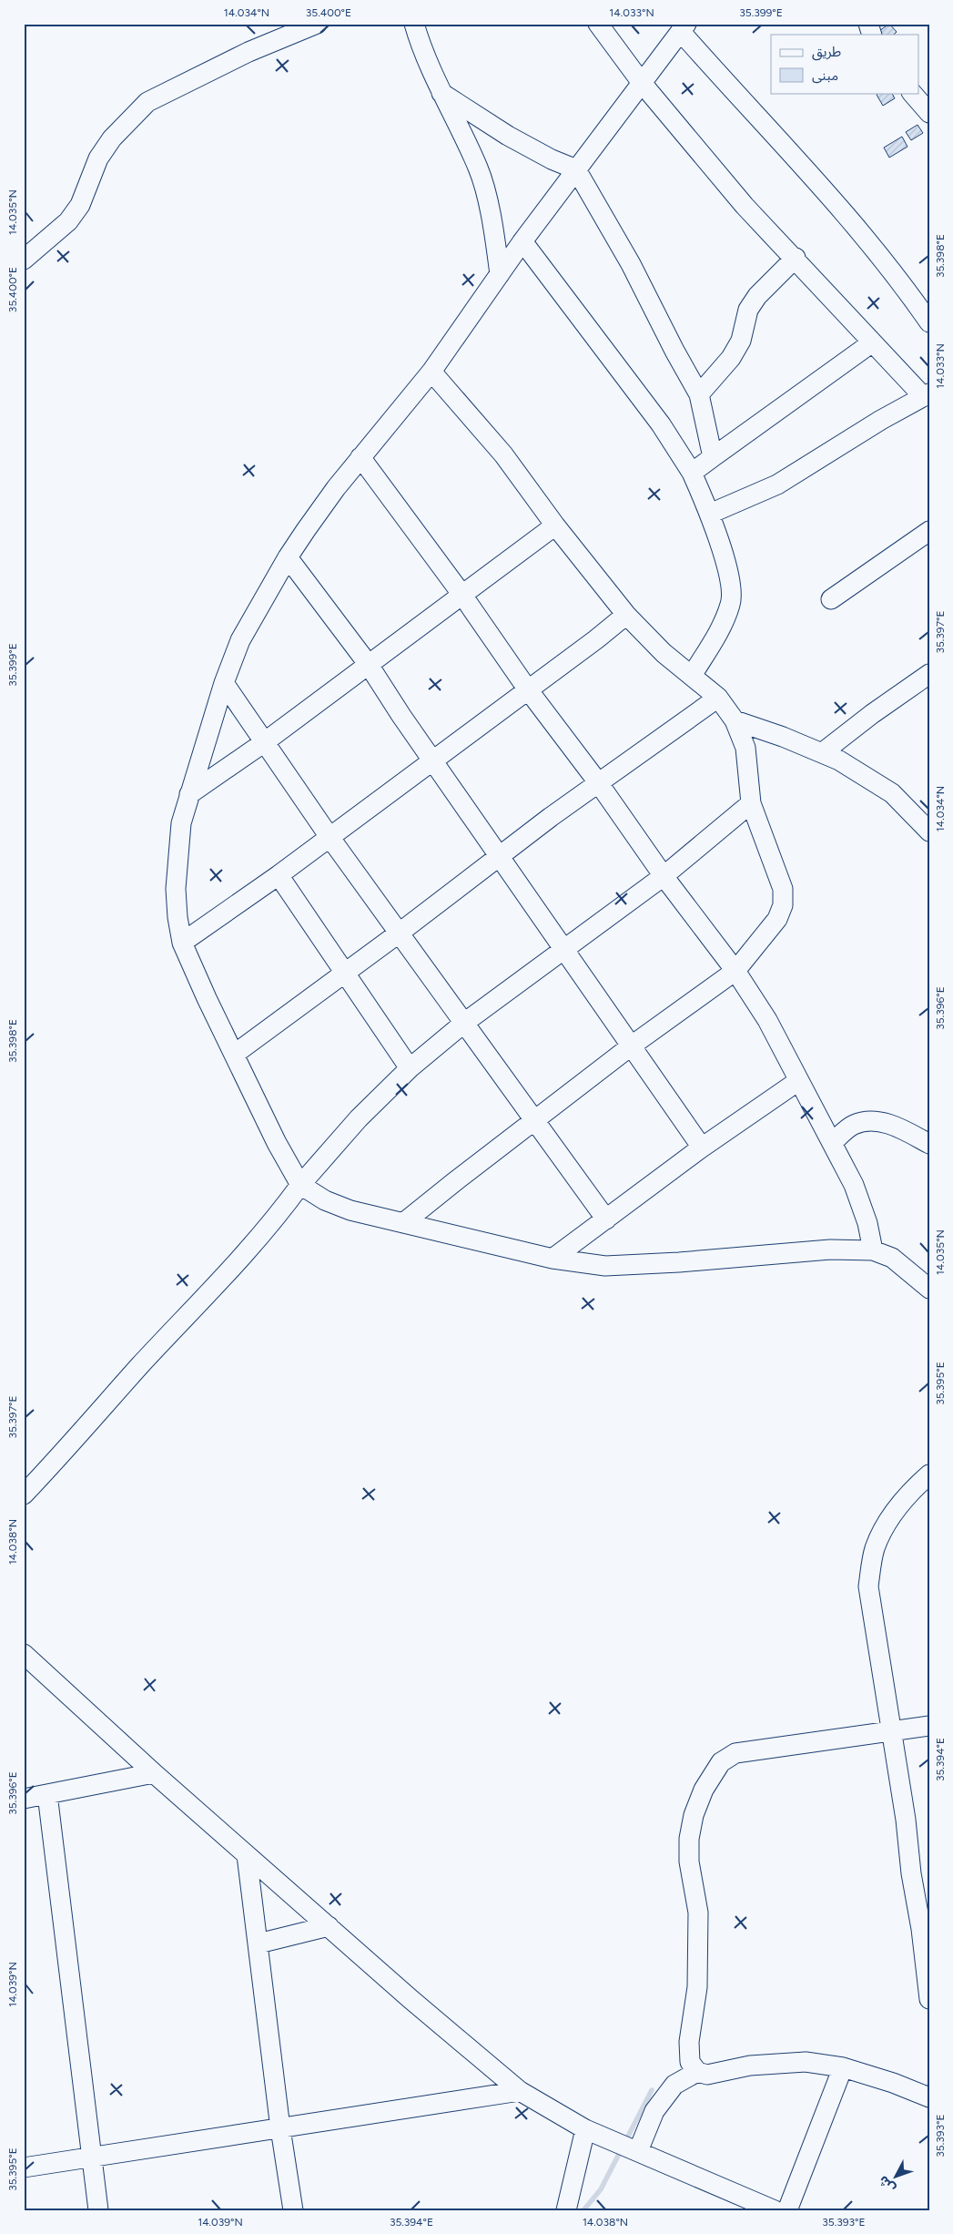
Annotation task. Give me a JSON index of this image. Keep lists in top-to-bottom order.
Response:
{
  "legend": ["طريق", "مبنى"],
  "north": "bottom left",
  "coordinates": [
    "14.034°N",
    "35.400°E",
    "14.033°N",
    "35.399°E",
    "14.035°N",
    "35.398°E",
    "35.397°E",
    "35.396°E",
    "35.395°E",
    "14.038°N",
    "35.394°E",
    "14.039°N",
    "35.393°E"
  ]
}
